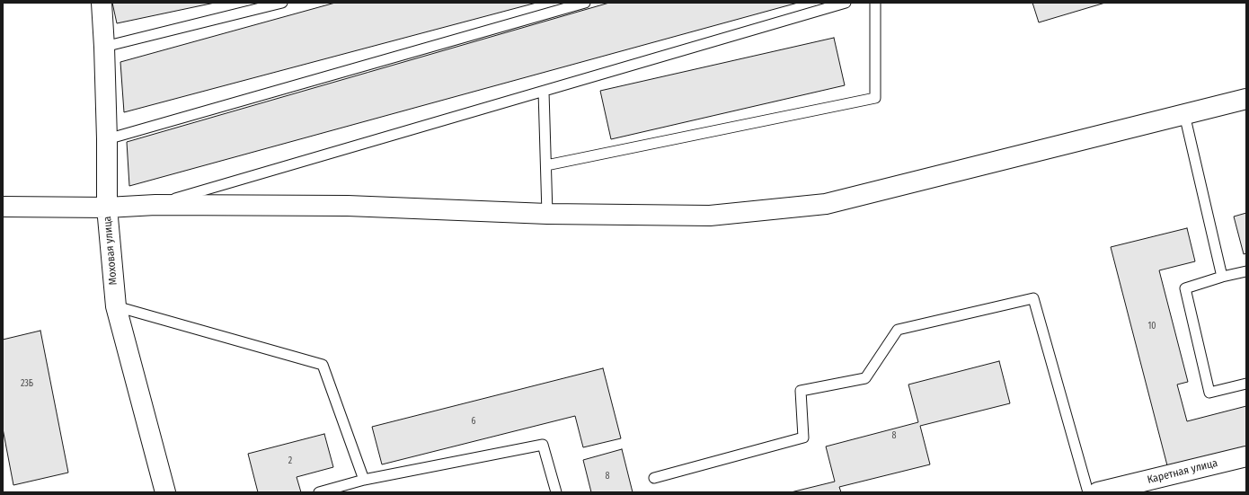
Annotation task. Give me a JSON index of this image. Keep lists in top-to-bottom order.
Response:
{
  "streets": {
    "street": ["Моховая улица", "Каретная улица"]
  },
  "house_numbers": [
    "10",
    "23Б",
    "6",
    "8",
    "2",
    "8"
  ]
}
